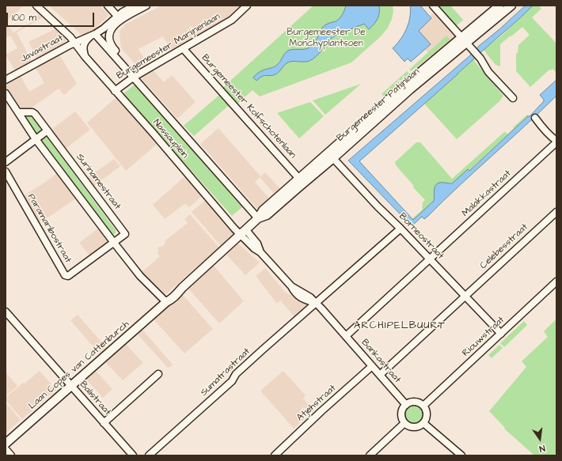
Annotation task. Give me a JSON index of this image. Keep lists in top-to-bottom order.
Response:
{
  "streets": {
    "main road": ["Burgemeester Patijnlaan", "Laan Copes van Cattenburch"],
    "street": [
      "Burgemeester Marijnenlaan",
      "Javastraat",
      "Burgemeester Kolfschotenlaan",
      "Nassauplein",
      "Surinamestraat",
      "Malakkastraat",
      "Paramaribostraat",
      "Borneostraat",
      "Celebesstraat",
      "Riouwstraat",
      "Bankastraat",
      "Sumatrastraat",
      "Balistraat",
      "Atjehstraat"
    ]
  },
  "crossings": [
    ["Burgemeester Marijnenlaan", "Burgemeester Kolfschotenlaan"],
    ["Burgemeester Marijnenlaan", "Nassauplein"],
    ["Javastraat", "Nassauplein"],
    ["Burgemeester Patijnlaan", "Burgemeester Kolfschotenlaan"],
    ["Burgemeester Patijnlaan", "Nassauplein"],
    ["Burgemeester Patijnlaan", "Borneostraat"],
    ["Burgemeester Patijnlaan", "Bankastraat"],
    ["Burgemeester Patijnlaan", "Laan Copes van Cattenburch"],
    ["Nassauplein", "Bankastraat"],
    ["Nassauplein", "Laan Copes van Cattenburch"],
    ["Surinamestraat", "Paramaribostraat"],
    ["Malakkastraat", "Borneostraat"],
    ["Malakkastraat", "Bankastraat"],
    ["Borneostraat", "Celebesstraat"],
    ["Borneostraat", "Riouwstraat"],
    ["Borneostraat", "Sumatrastraat"],
    ["Celebesstraat", "Bankastraat"],
    ["Riouwstraat", "Bankastraat"],
    ["Bankastraat", "Laan Copes van Cattenburch"],
    ["Bankastraat", "Sumatrastraat"],
    ["Bankastraat", "Atjehstraat"],
    ["Laan Copes van Cattenburch", "Balistraat"]
  ],
  "districts": ["ARCHIPELBUURT"],
  "parks": ["Burgemeester De Monchyplantsoen"],
  "scale_bar": "100 m",
  "north": "bottom"
}
